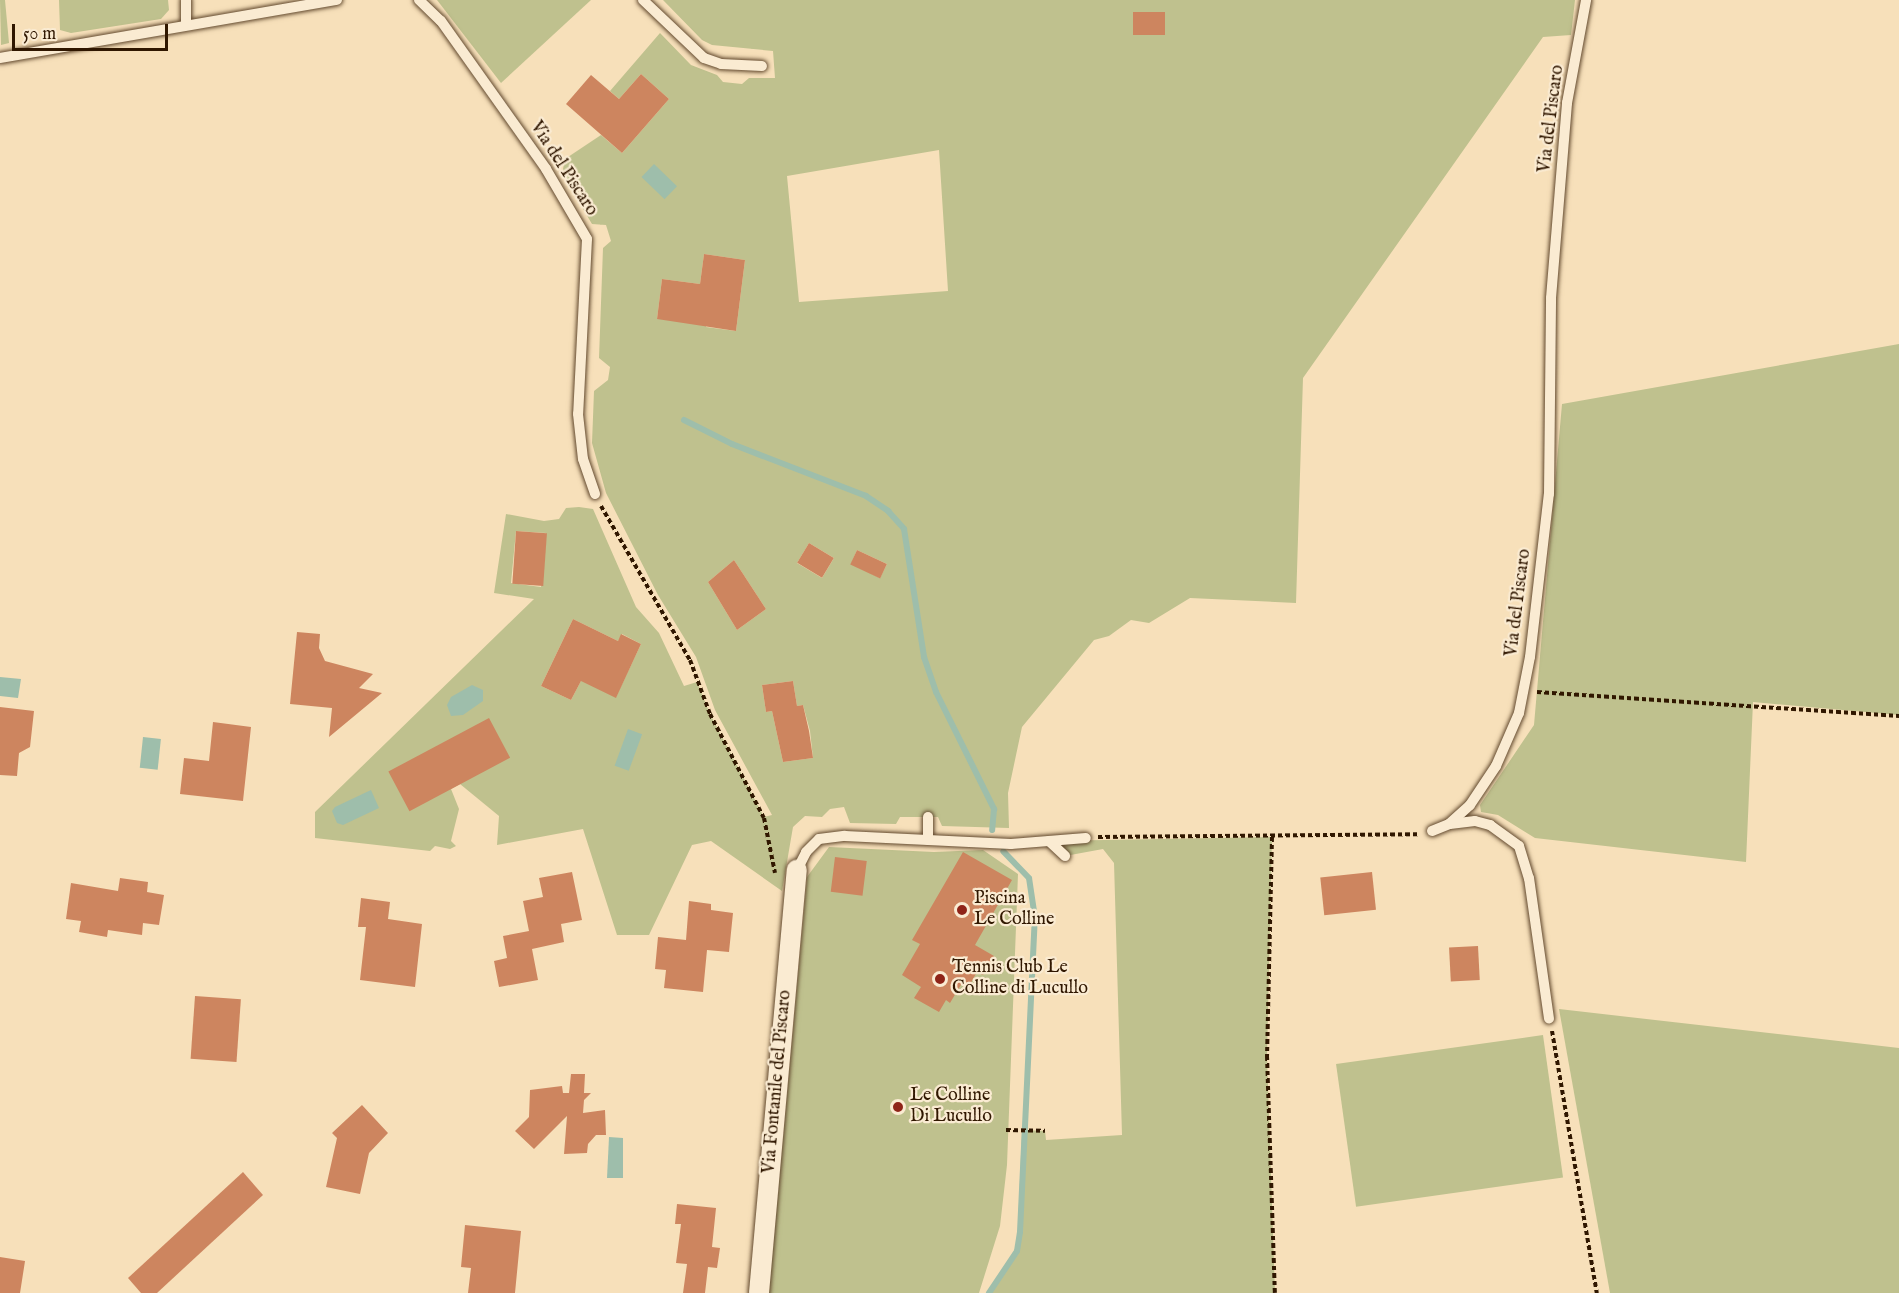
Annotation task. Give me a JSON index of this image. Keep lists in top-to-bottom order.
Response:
{
  "streets": {
    "street": ["Via Fontanile del Piscaro"],
    "lane": ["Via del Piscaro"]
  },
  "places": ["Piscina Le Colline", "Tennis Club Le Colline di Lucullo", "Le Colline Di Lucullo"],
  "scale_bar": "50 m"
}
